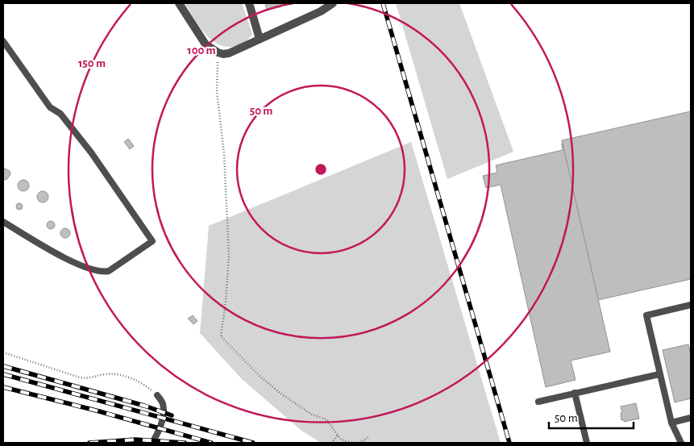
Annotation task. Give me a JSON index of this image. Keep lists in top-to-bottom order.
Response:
{
  "scale_bar": "50 m",
  "rings": ["100 m", "150 m", "50 m"]
}
